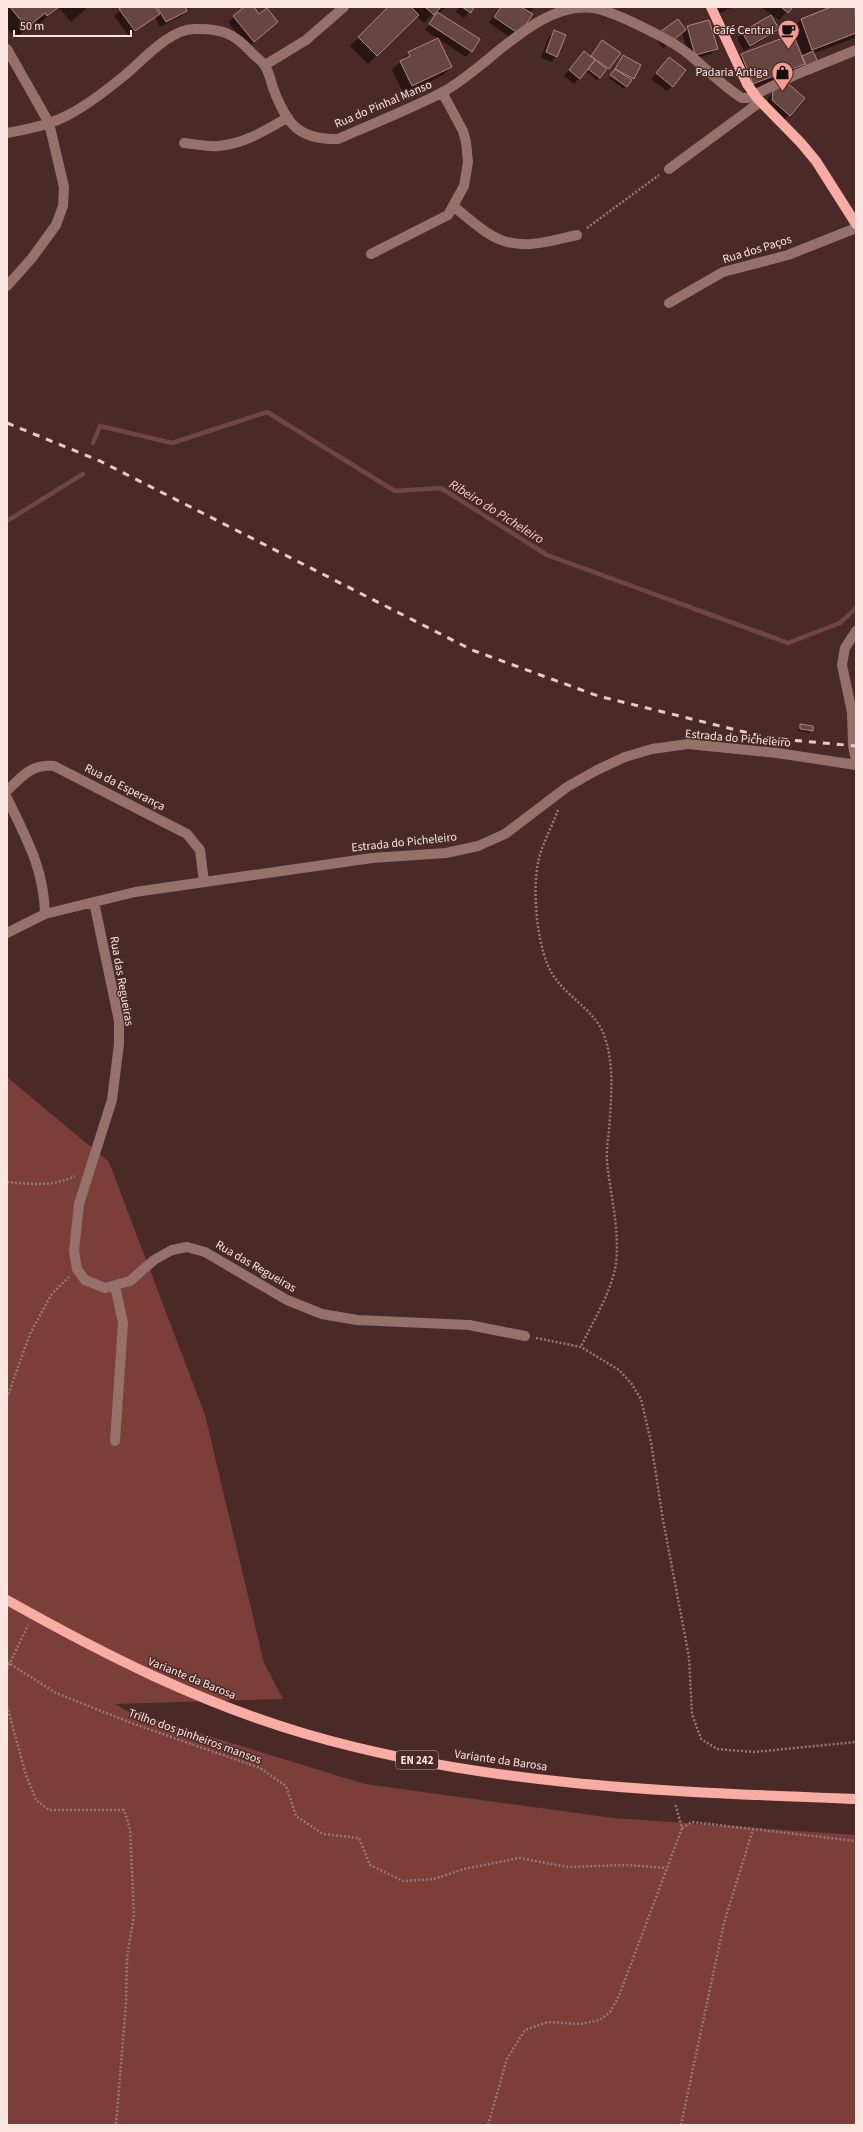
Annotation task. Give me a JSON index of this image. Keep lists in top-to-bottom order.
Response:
{
  "streets": {
    "main road": ["Variante da Barosa", "EN 242"],
    "street": [
      "Rua do Pinhal Manso",
      "Rua dos Paços",
      "Estrada do Picheleiro",
      "Rua da Esperança",
      "Rua das Regueiras"
    ],
    "path": ["Trilho dos pinheiros mansos"]
  },
  "crossings": [
    ["Estrada do Picheleiro", "Rua da Esperança"],
    ["Estrada do Picheleiro", "Rua das Regueiras"]
  ],
  "water": ["Ribeiro do Picheleiro"],
  "places": {
    "cafe": ["Café Central"],
    "shop": ["Padaria Antiga"]
  },
  "scale_bar": "50 m"
}
